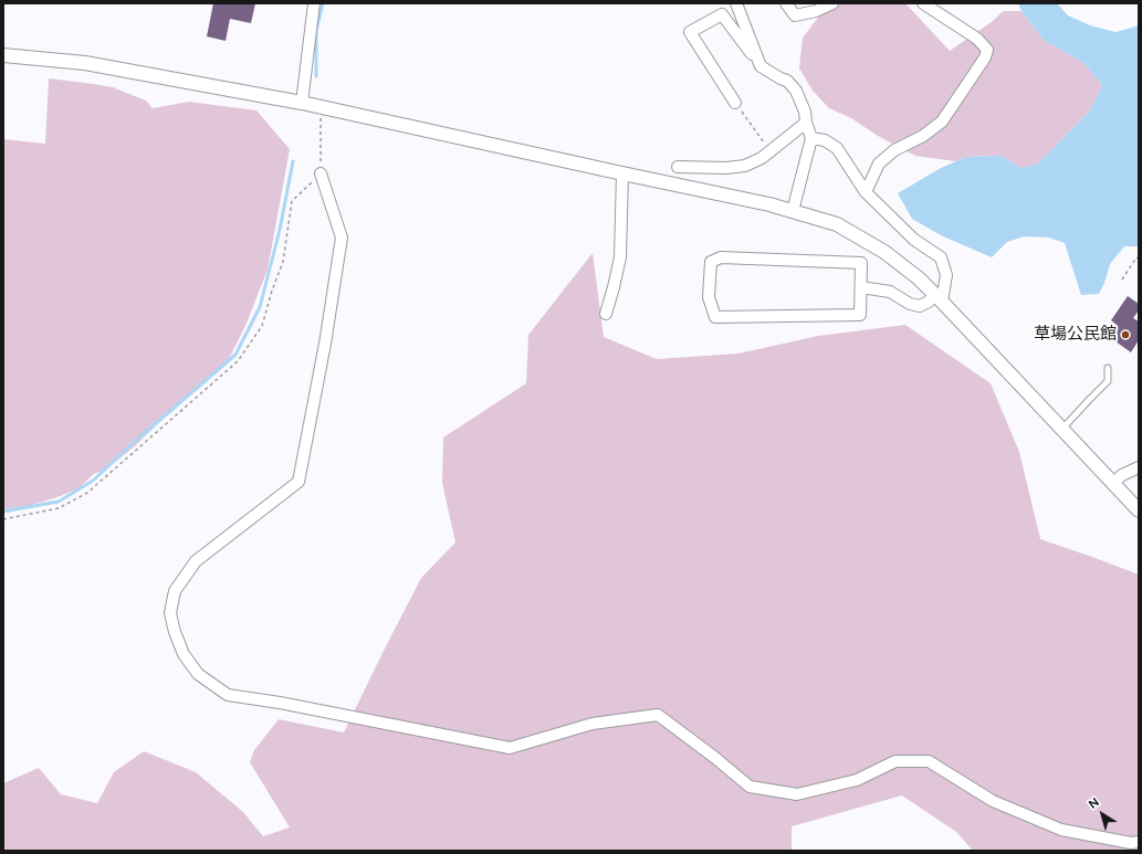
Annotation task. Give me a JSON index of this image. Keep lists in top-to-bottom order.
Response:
{
  "places": ["草場公民館"],
  "north": "top left"
}
